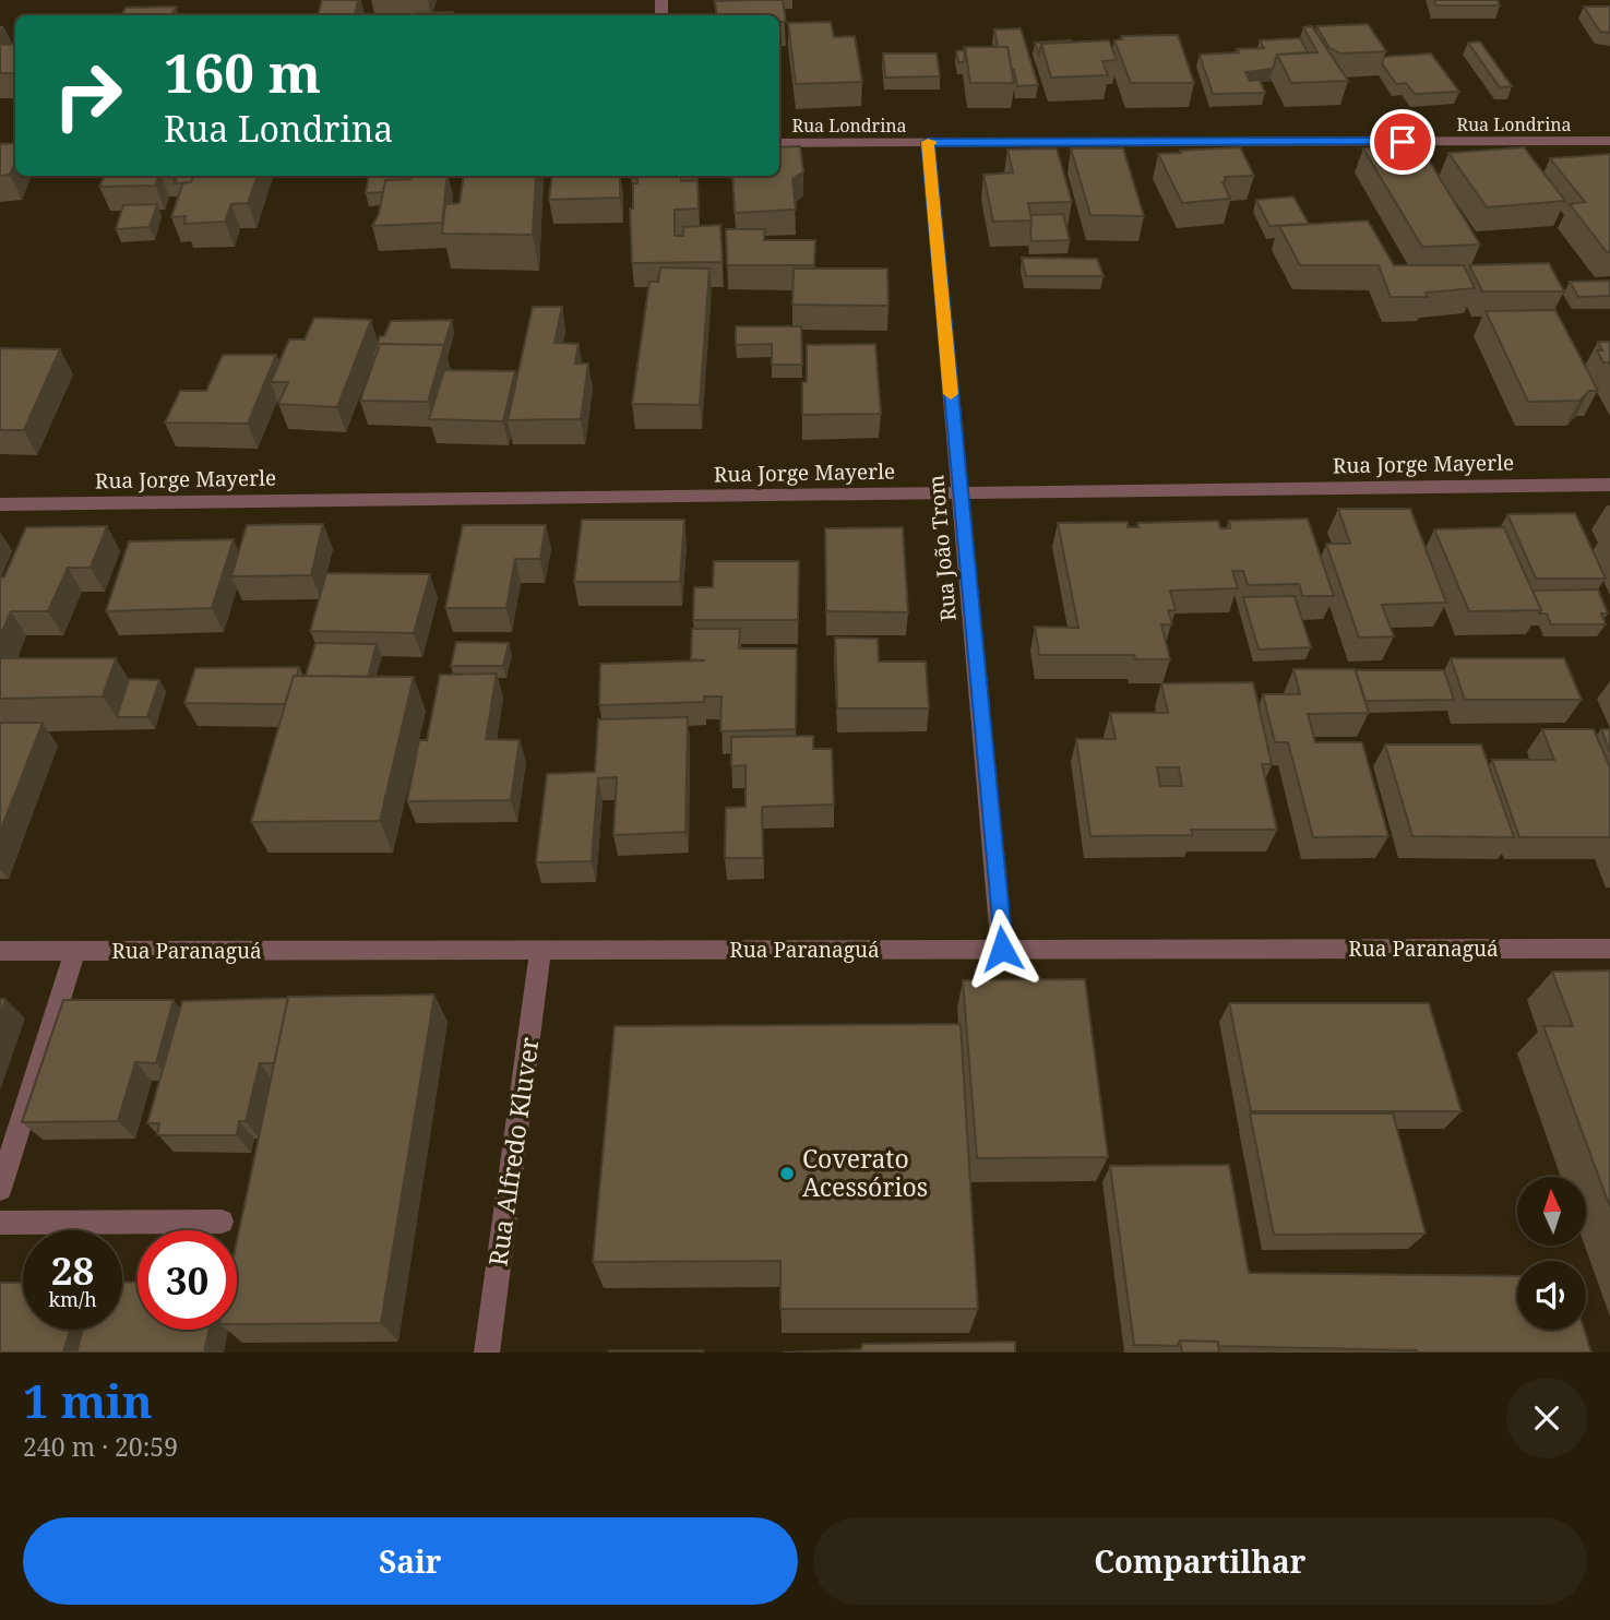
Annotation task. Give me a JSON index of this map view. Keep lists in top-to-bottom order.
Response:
{
  "streets": {
    "street": [
      "Rua Londrina",
      "Rua Jorge Mayerle",
      "Rua João Trom",
      "Rua Paranaguá",
      "Rua Alfredo Kluver"
    ]
  },
  "crossings": [
    ["Rua Londrina", "Rua João Trom"],
    ["Rua Jorge Mayerle", "Rua João Trom"],
    ["Rua João Trom", "Rua Paranaguá"],
    ["Rua Paranaguá", "Rua Alfredo Kluver"]
  ],
  "places": ["Coverato Acessórios"],
  "north": "top",
  "page": {
    "turn": ["160 m", "Rua Londrina"],
    "speed": "28 km/h",
    "limit": "30",
    "heading": ["1 min", "240 m · 20:59"],
    "buttons": ["Sair", "Compartilhar"]
  }
}
